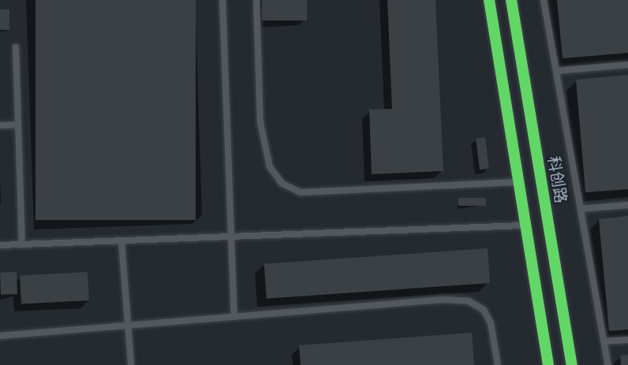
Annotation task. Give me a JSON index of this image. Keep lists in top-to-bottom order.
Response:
{
  "streets": {
    "street": ["科创路"]
  }
}
